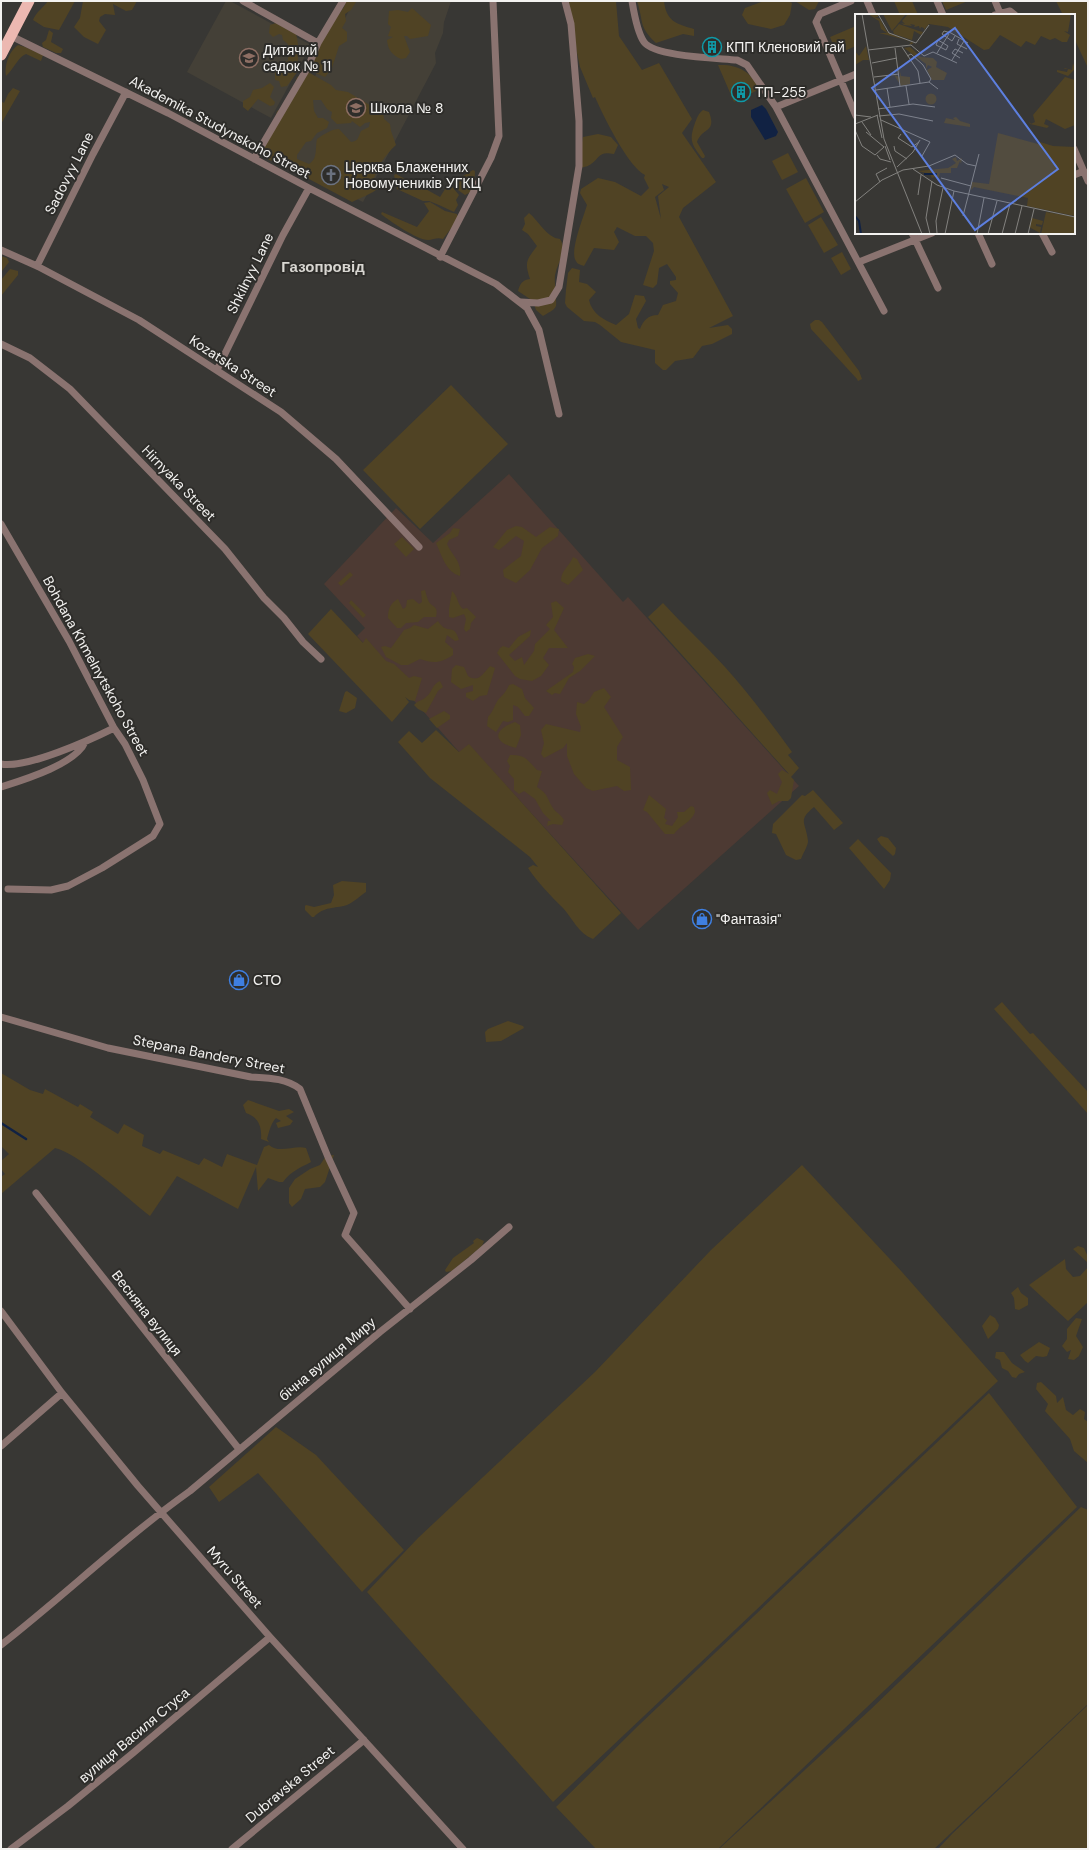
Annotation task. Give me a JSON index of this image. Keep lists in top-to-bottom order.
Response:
{
  "streets": {
    "street": [
      "Akademika Studynskoho Street",
      "Sadovyy Lane",
      "Shkilnyy Lane",
      "Kozatska Street",
      "Hirnyaka Street",
      "Bohdana Khmelnytskoho Street",
      "Stepana Bandery Street",
      "Весняна вулиця",
      "бічна вулиця Миру",
      "Myru Street",
      "вулиця Василя Стуса",
      "Dubravska Street"
    ]
  },
  "crossings": [
    ["Akademika Studynskoho Street", "Sadovyy Lane"],
    ["Akademika Studynskoho Street", "Shkilnyy Lane"],
    ["Sadovyy Lane", "Kozatska Street"],
    ["Shkilnyy Lane", "Kozatska Street"],
    ["Stepana Bandery Street", "бічна вулиця Миру"],
    ["Весняна вулиця", "бічна вулиця Миру"],
    ["бічна вулиця Миру", "Myru Street"],
    ["Myru Street", "вулиця Василя Стуса"],
    ["Myru Street", "Dubravska Street"]
  ],
  "districts": ["Газопровід"],
  "places": {
    "building": ["КПП Кленовий гай", "ТП-255"],
    "school or university": ["Дитячий садок № 11", "Школа № 8"],
    "church": ["Церква Блаженних Новомучеників УГКЦ"],
    "shop": ["\"Фантазія\"", "СТО"]
  }
}
